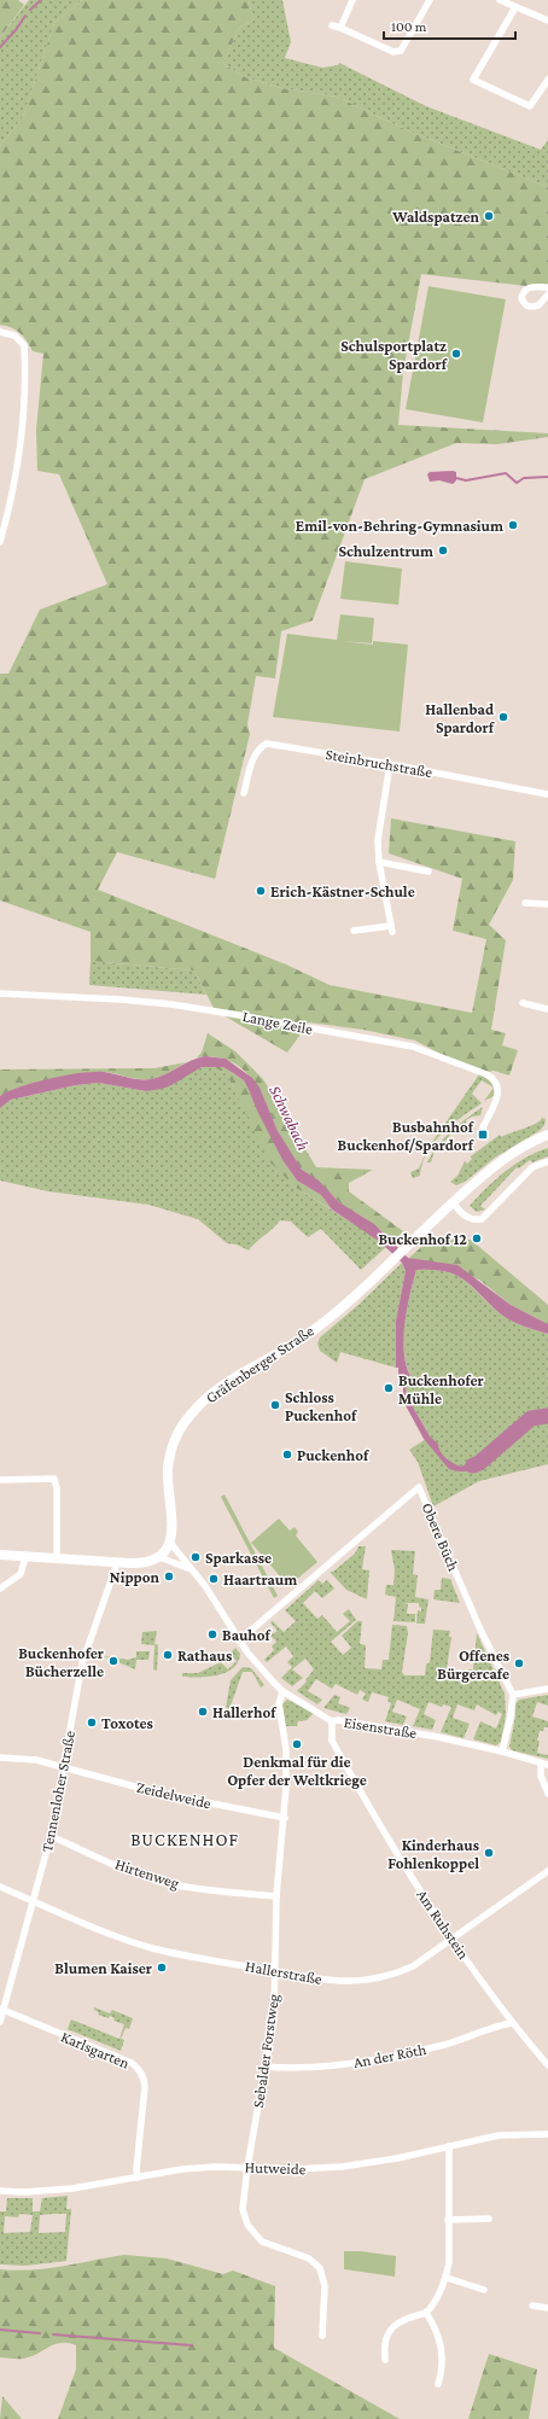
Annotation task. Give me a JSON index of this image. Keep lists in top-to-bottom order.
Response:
{
  "streets": {
    "main road": ["Gräfenberger Straße"],
    "street": [
      "Steinbruchstraße",
      "Lange Zeile",
      "Obere Büch",
      "Eisenstraße",
      "Tennenloher Straße",
      "Zeidelweide",
      "Hirtenweg",
      "Am Ruhstein",
      "Hallerstraße",
      "Karlsgarten",
      "Sebalder Forstweg",
      "An der Röth",
      "Hutweide"
    ]
  },
  "crossings": [
    ["Gräfenberger Straße", "Eisenstraße"],
    ["Obere Büch", "Eisenstraße"],
    ["Eisenstraße", "Am Ruhstein"],
    ["Eisenstraße", "Sebalder Forstweg"],
    ["Tennenloher Straße", "Zeidelweide"],
    ["Tennenloher Straße", "Hirtenweg"],
    ["Tennenloher Straße", "Hallerstraße"],
    ["Tennenloher Straße", "Karlsgarten"],
    ["Zeidelweide", "Sebalder Forstweg"],
    ["Hirtenweg", "Sebalder Forstweg"],
    ["Am Ruhstein", "Hallerstraße"],
    ["Am Ruhstein", "An der Röth"],
    ["Hallerstraße", "Sebalder Forstweg"],
    ["Karlsgarten", "Hutweide"],
    ["Sebalder Forstweg", "An der Röth"],
    ["Sebalder Forstweg", "Hutweide"]
  ],
  "districts": ["BUCKENHOF"],
  "water": ["Schwabach"],
  "places": {
    "other": [
      "Waldspatzen",
      "Schulsportplatz Spardorf",
      "Emil-von-Behring-Gymnasium",
      "Schulzentrum",
      "Hallenbad Spardorf",
      "Erich-Kästner-Schule",
      "Buckenhof 12",
      "Buckenhofer Mühle",
      "Schloss Puckenhof",
      "Puckenhof",
      "Sparkasse",
      "Nippon",
      "Haartraum",
      "Bauhof",
      "Rathaus",
      "Buckenhofer Bücherzelle",
      "Offenes Bürgercafe",
      "Hallerhof",
      "Toxotes",
      "Denkmal für die Opfer der Weltkriege",
      "Kinderhaus Fohlenkoppel",
      "Blumen Kaiser"
    ],
    "transit": ["Busbahnhof Buckenhof/Spardorf"]
  },
  "scale_bar": "100 m"
}
